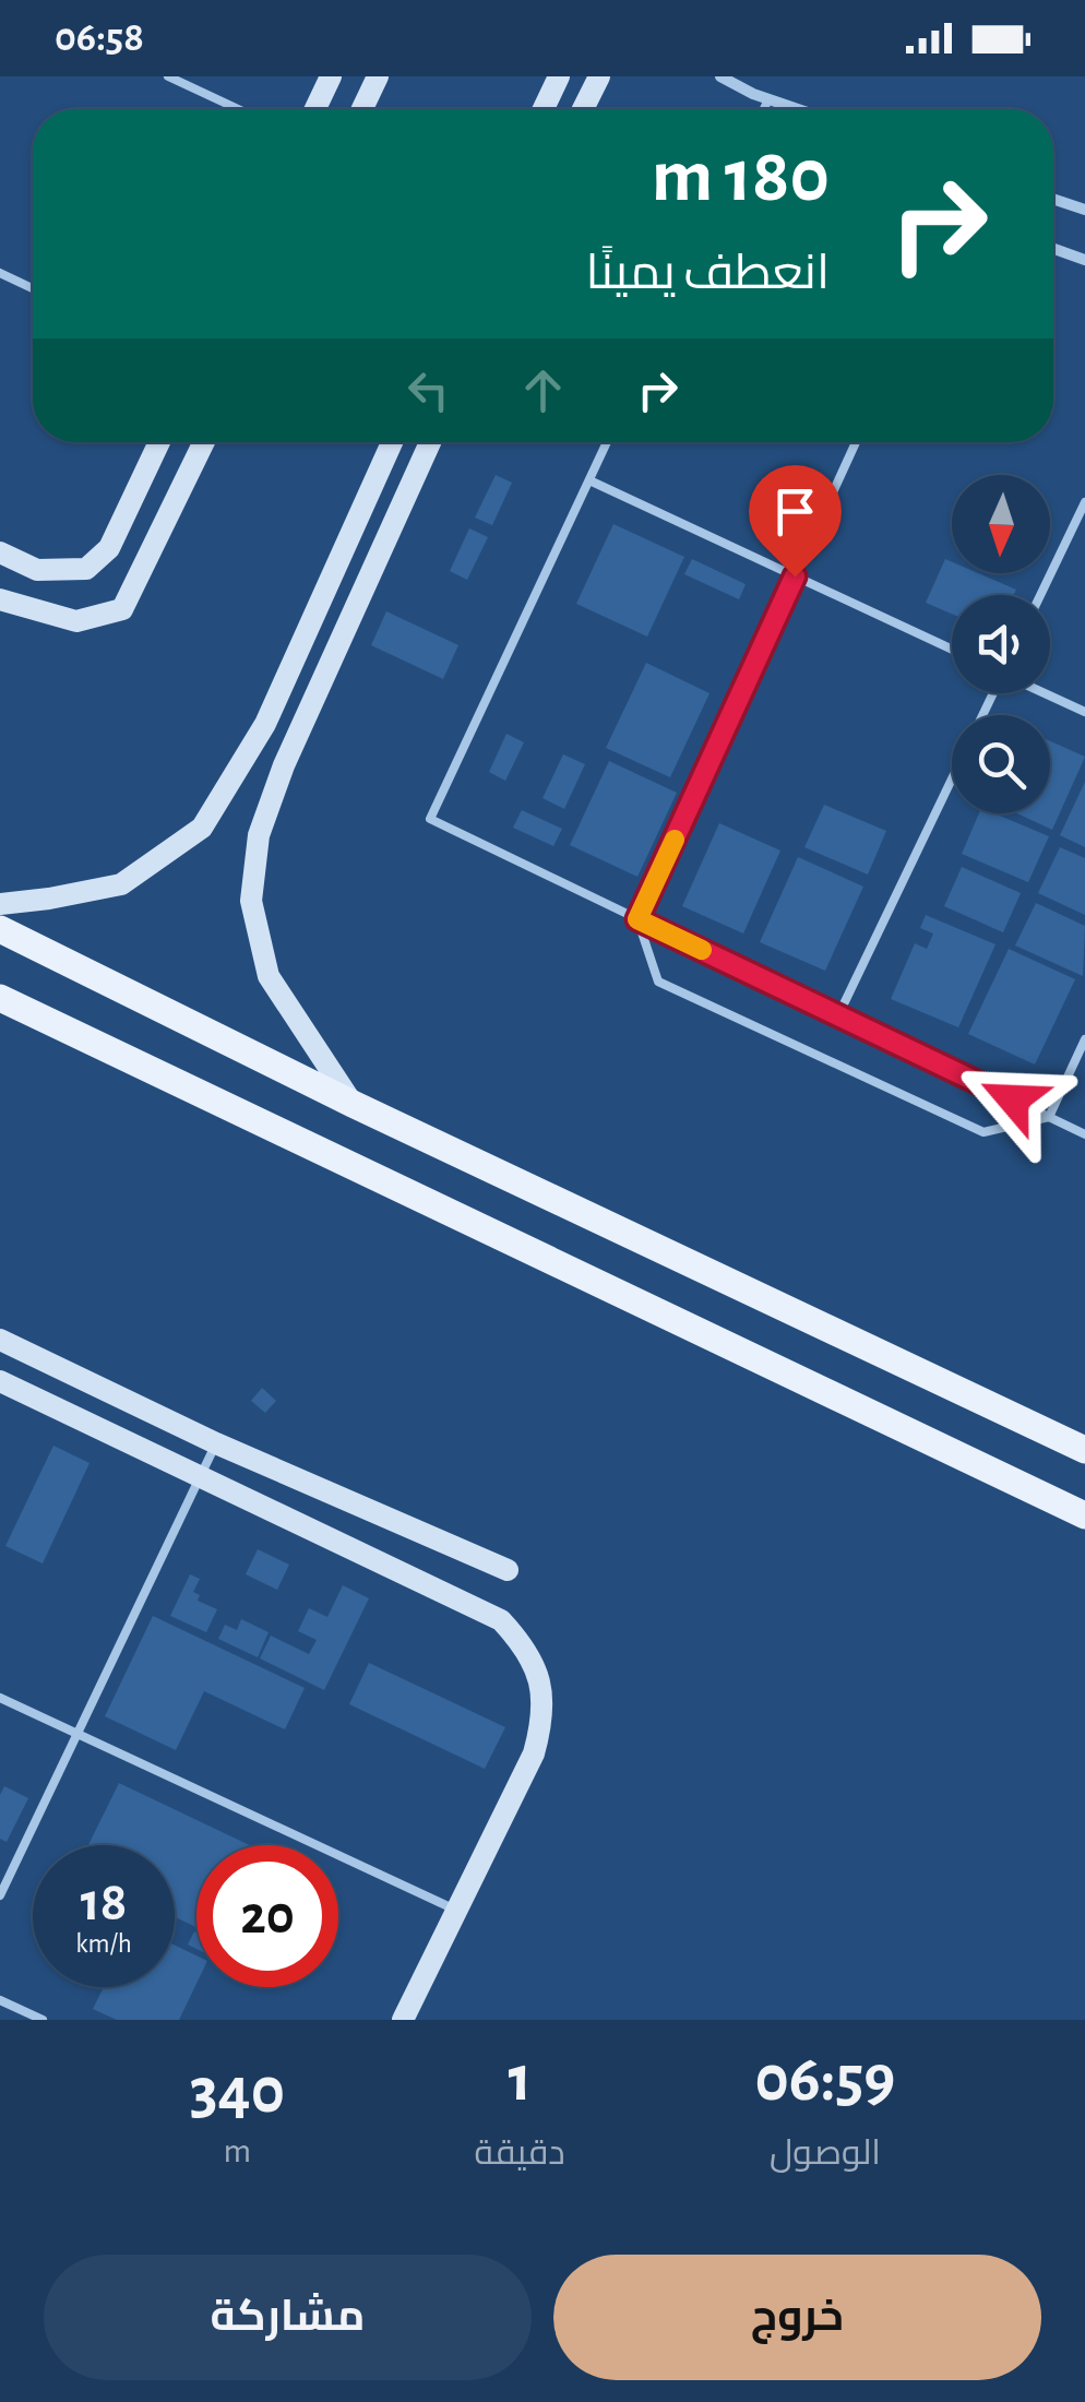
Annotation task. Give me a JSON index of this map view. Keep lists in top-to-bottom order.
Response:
{
  "north": "bottom",
  "page": {
    "status": "06:58",
    "turn": ["180 m", "انعطف يمينًا"],
    "speed": "18 km/h",
    "limit": "20",
    "eta": [
      "06:59",
      "الوصول",
      "1",
      "دقيقة",
      "340",
      "m"
    ],
    "buttons": ["خروج", "مشاركة"]
  }
}
